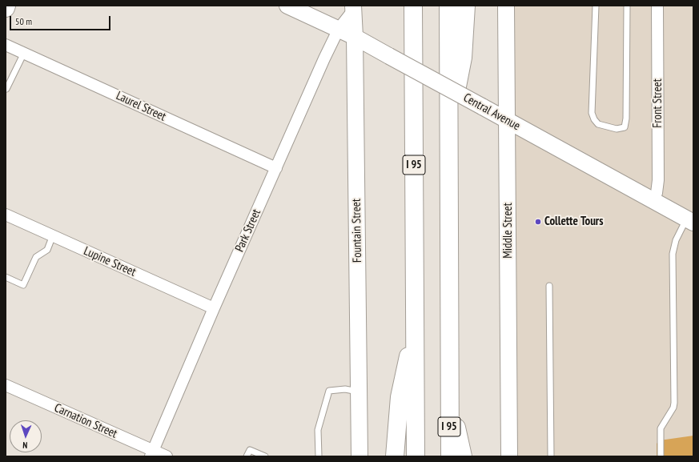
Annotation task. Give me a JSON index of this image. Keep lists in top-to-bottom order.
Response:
{
  "streets": {
    "highway": ["I 95"],
    "street": [
      "Front Street",
      "Laurel Street",
      "Central Avenue",
      "Park Street",
      "Fountain Street",
      "Middle Street",
      "Lupine Street",
      "Carnation Street"
    ]
  },
  "crossings": [
    ["Front Street", "Central Avenue"],
    ["Laurel Street", "Park Street"],
    ["Central Avenue", "Park Street"],
    ["Central Avenue", "Fountain Street"],
    ["Central Avenue", "Middle Street"],
    ["Park Street", "Fountain Street"],
    ["Park Street", "Lupine Street"],
    ["Park Street", "Carnation Street"]
  ],
  "places": ["Collette Tours"],
  "scale_bar": "50 m",
  "north": "bottom"
}
